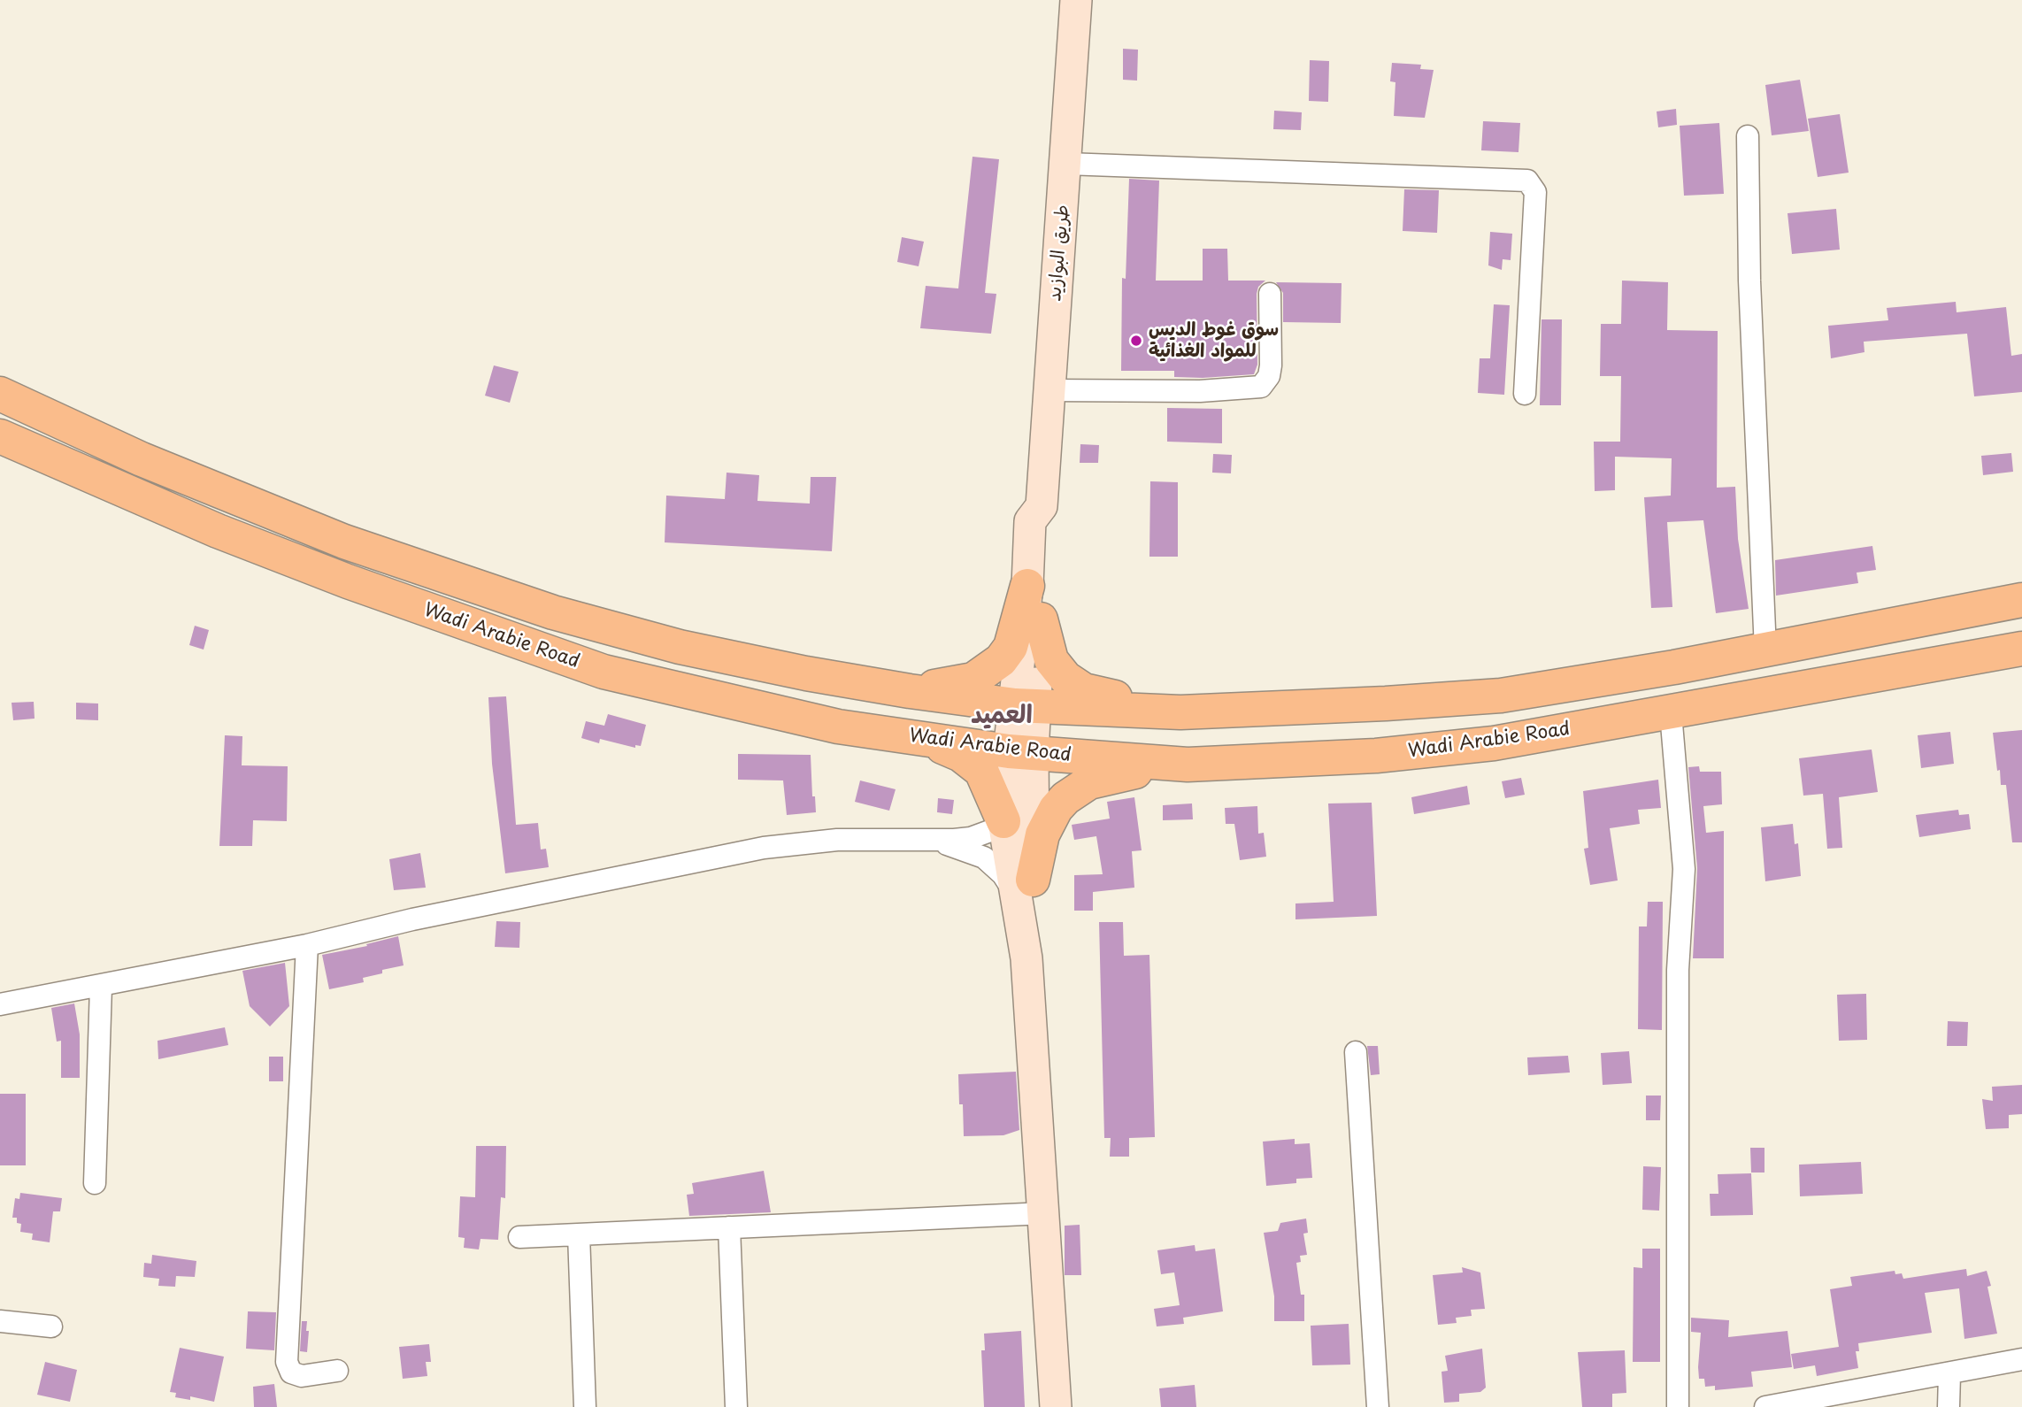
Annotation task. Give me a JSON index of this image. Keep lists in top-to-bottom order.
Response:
{
  "streets": {
    "highway": ["Wadi Arabie Road"],
    "main road": ["طريق البوازيد"]
  },
  "districts": ["العميد"],
  "places": ["سوق غوط الديس للمواد الغذائية"]
}
